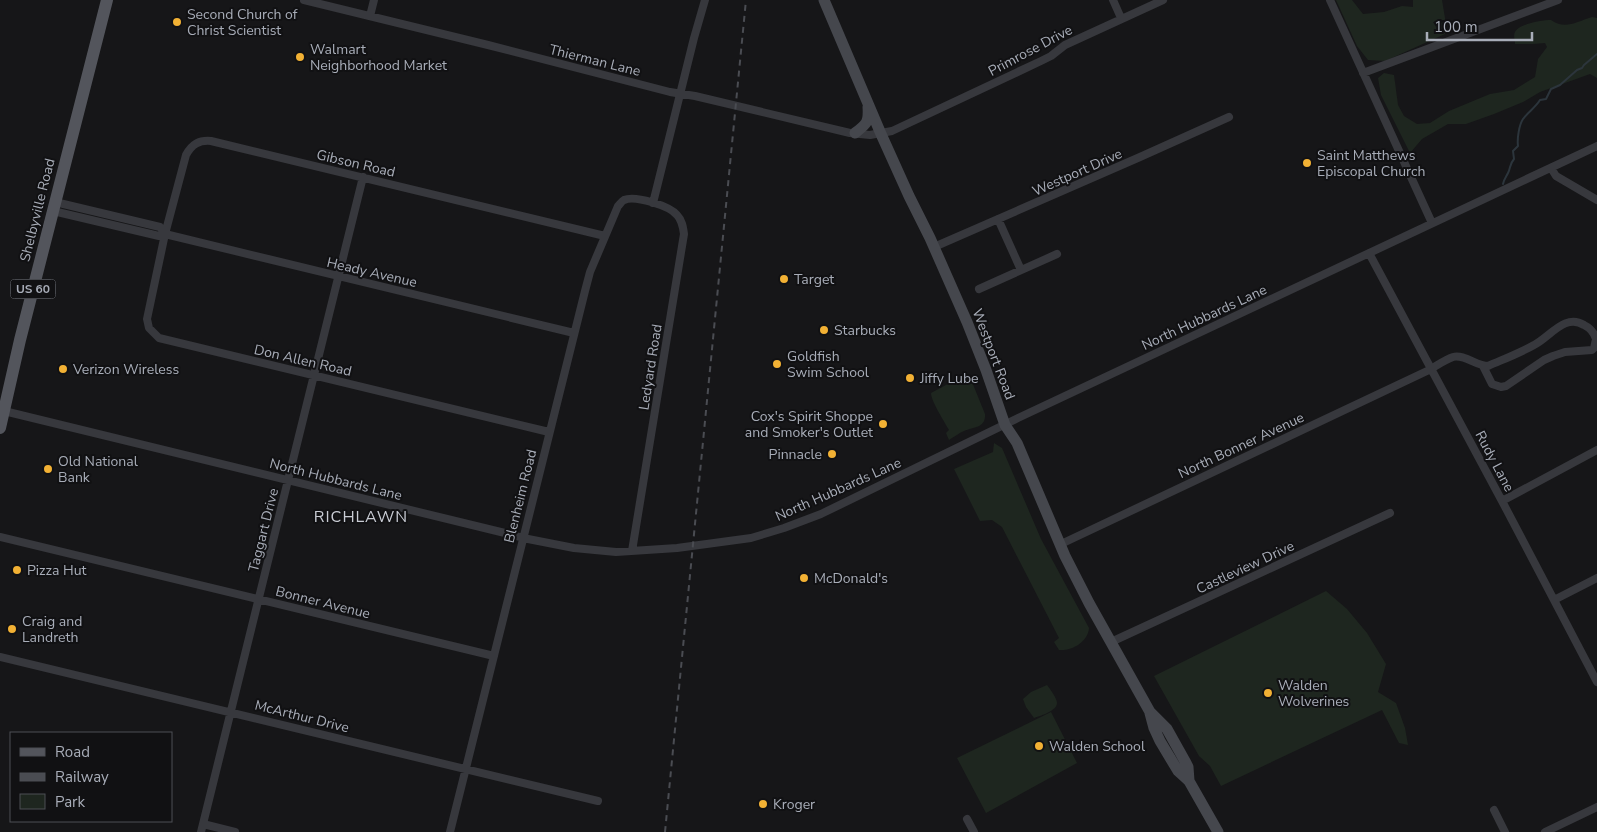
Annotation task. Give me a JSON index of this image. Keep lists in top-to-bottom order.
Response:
{
  "streets": {
    "main road": ["Shelbyville Road", "US 60", "Westport Road"],
    "street": [
      "Primrose Drive",
      "Thierman Lane",
      "Gibson Road",
      "Westport Drive",
      "Heady Avenue",
      "North Hubbards Lane",
      "Don Allen Road",
      "Ledyard Road",
      "North Bonner Avenue",
      "Rudy Lane",
      "Blenheim Road",
      "Taggart Drive",
      "Castleview Drive",
      "Bonner Avenue",
      "McArthur Drive"
    ]
  },
  "crossings": [
    ["Primrose Drive", "Thierman Lane"],
    ["Primrose Drive", "Westport Road"],
    ["Thierman Lane", "Westport Road"],
    ["Gibson Road", "Heady Avenue"],
    ["Gibson Road", "Don Allen Road"],
    ["Gibson Road", "Blenheim Road"],
    ["Gibson Road", "Taggart Drive"],
    ["Westport Drive", "Westport Road"],
    ["Shelbyville Road", "Heady Avenue"],
    ["Shelbyville Road", "North Hubbards Lane"],
    ["Heady Avenue", "Don Allen Road"],
    ["Heady Avenue", "Blenheim Road"],
    ["Heady Avenue", "Taggart Drive"],
    ["North Hubbards Lane", "Westport Road"],
    ["North Hubbards Lane", "Ledyard Road"],
    ["North Hubbards Lane", "Rudy Lane"],
    ["North Hubbards Lane", "Blenheim Road"],
    ["North Hubbards Lane", "Taggart Drive"],
    ["Westport Road", "North Bonner Avenue"],
    ["Westport Road", "Castleview Drive"],
    ["Don Allen Road", "Blenheim Road"],
    ["Don Allen Road", "Taggart Drive"],
    ["Ledyard Road", "Blenheim Road"],
    ["North Bonner Avenue", "Rudy Lane"],
    ["Blenheim Road", "Bonner Avenue"],
    ["Blenheim Road", "McArthur Drive"],
    ["Taggart Drive", "Bonner Avenue"],
    ["Taggart Drive", "McArthur Drive"]
  ],
  "districts": ["RICHLAWN"],
  "places": [
    "Second Church of Christ Scientist",
    "Walmart Neighborhood Market",
    "Saint Matthews Episcopal Church",
    "Target",
    "Starbucks",
    "Goldfish Swim School",
    "Verizon Wireless",
    "Jiffy Lube",
    "Cox's Spirit Shoppe and Smoker's Outlet",
    "Pinnacle",
    "Old National Bank",
    "Pizza Hut",
    "McDonald's",
    "Craig and Landreth",
    "Walden Wolverines",
    "Walden School",
    "Kroger"
  ],
  "legend": ["Road", "Railway", "Park"],
  "scale_bar": "100 m"
}
